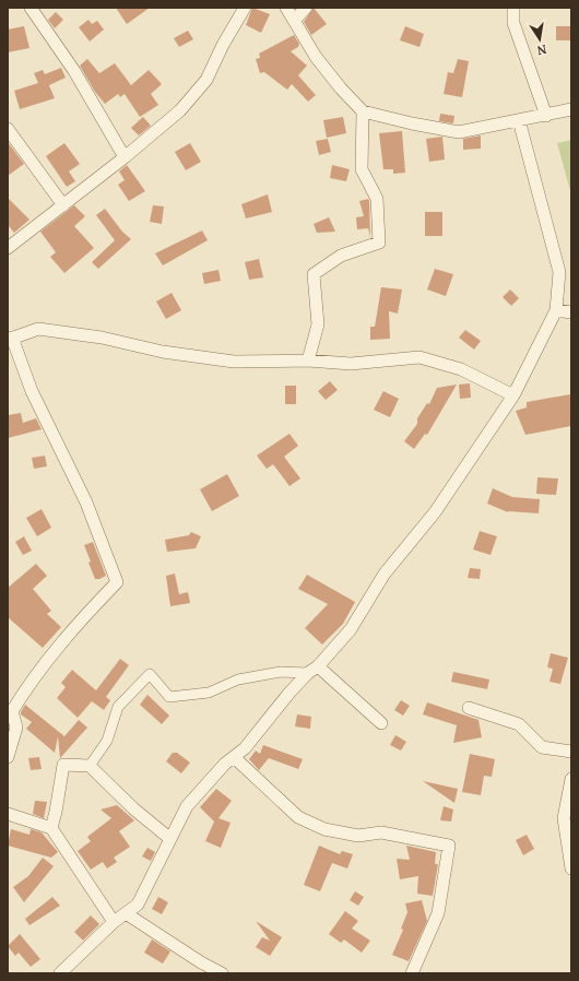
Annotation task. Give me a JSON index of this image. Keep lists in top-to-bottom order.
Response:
{
  "north": "bottom"
}
